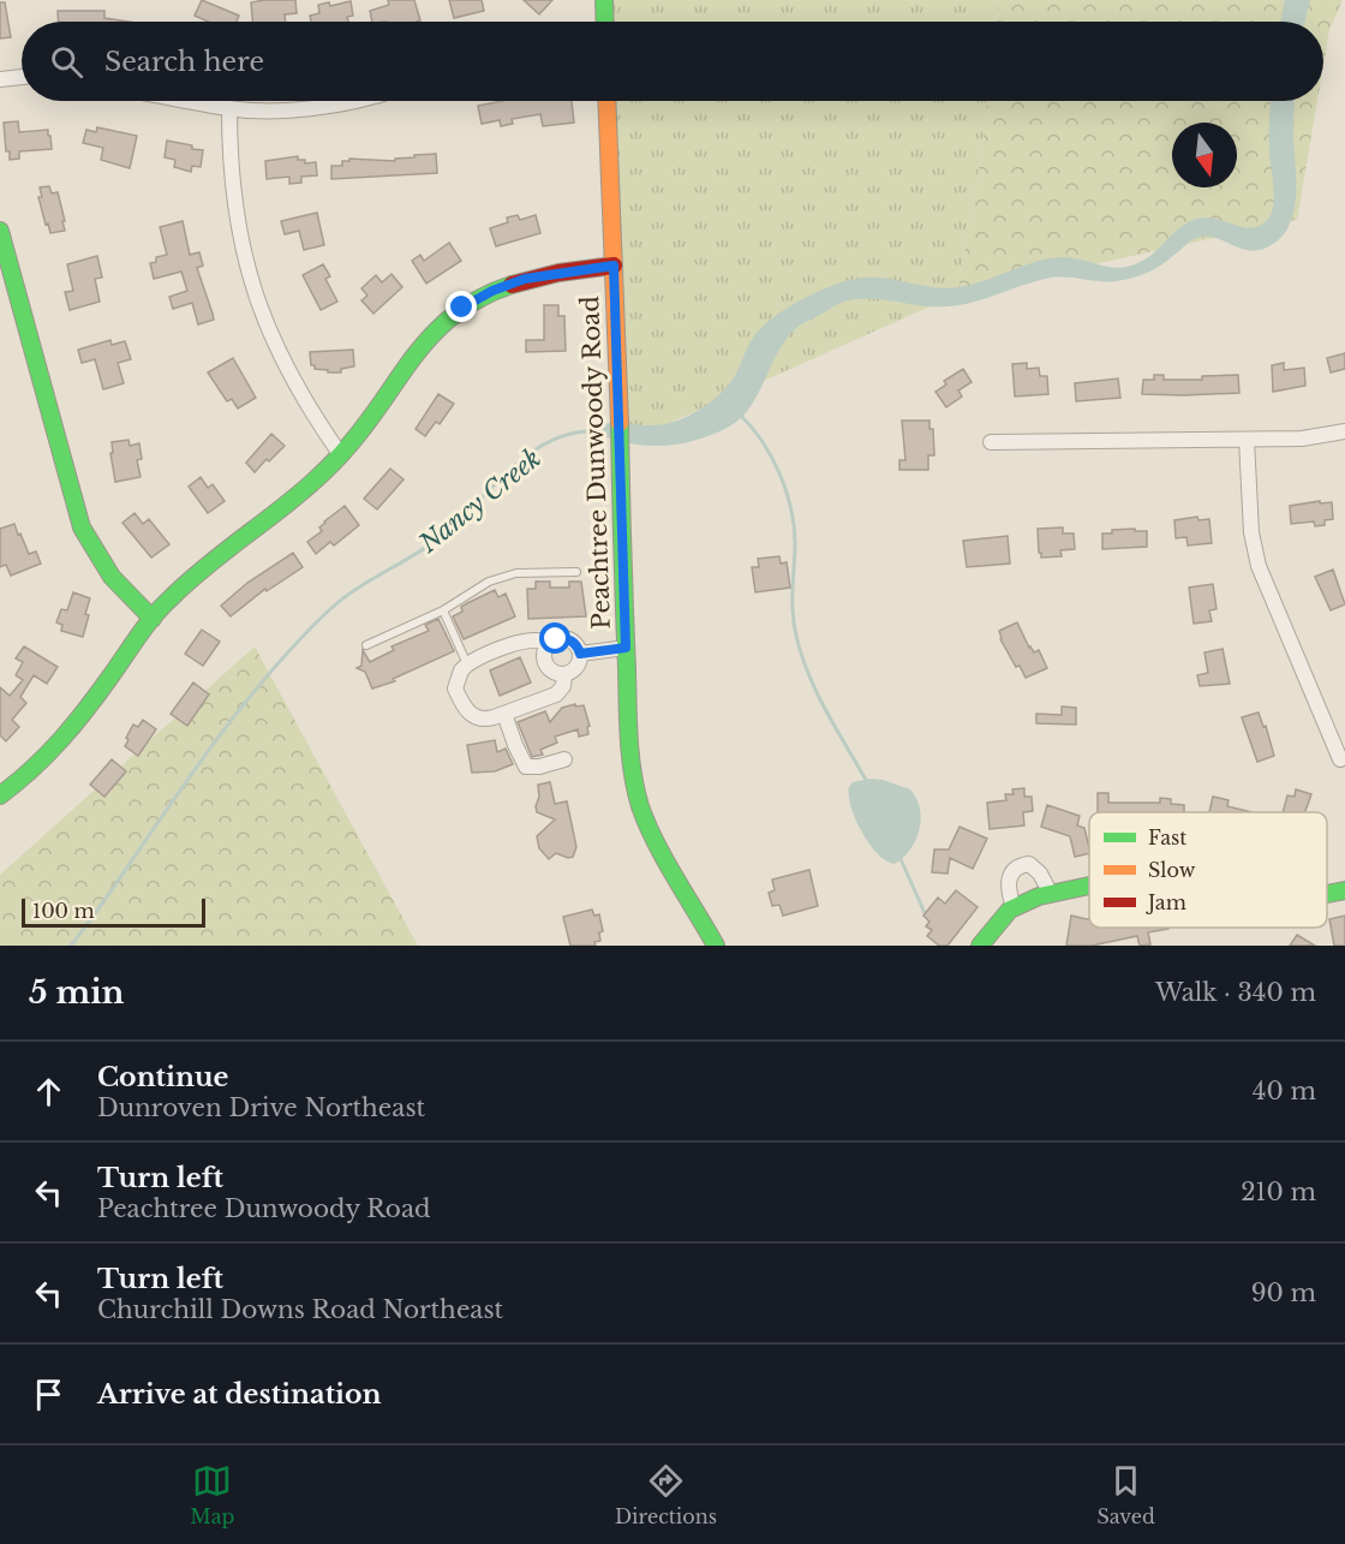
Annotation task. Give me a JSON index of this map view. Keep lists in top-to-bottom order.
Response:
{
  "streets": {
    "street": ["Peachtree Dunwoody Road"]
  },
  "water": ["Nancy Creek"],
  "legend": ["Fast", "Slow", "Jam"],
  "scale_bar": "100 m",
  "north": "bottom",
  "page": {
    "search": "Search here",
    "scale": "100 m",
    "heading": ["5 min", "Walk · 340 m"],
    "list": [
      ["Continue", "Dunroven Drive Northeast", "40 m"],
      ["Turn left", "Peachtree Dunwoody Road", "210 m"],
      ["Turn left", "Churchill Downs Road Northeast", "90 m"],
      "Arrive at destination"
    ],
    "nav": ["Map", "Directions", "Saved"]
  }
}
